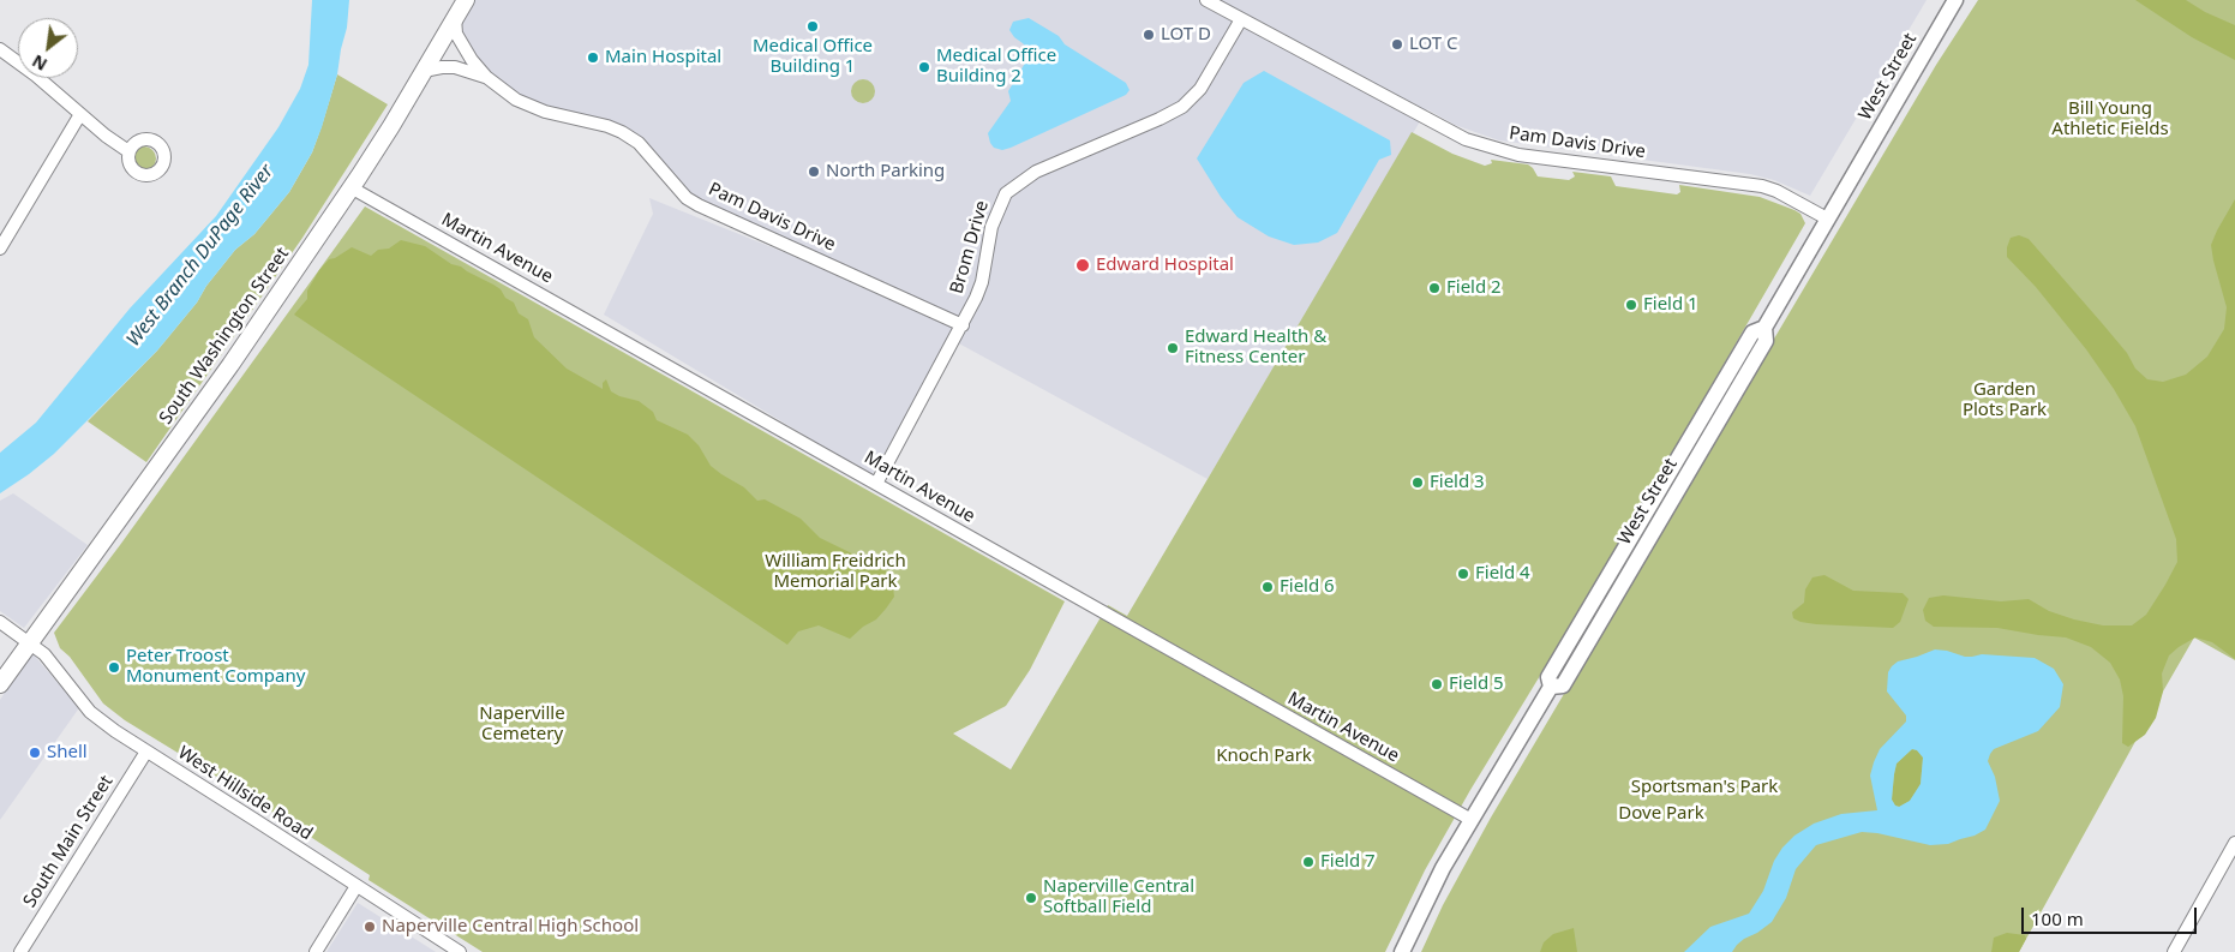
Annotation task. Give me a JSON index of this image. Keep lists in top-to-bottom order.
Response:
{
  "streets": {
    "main road": ["South Washington Street"],
    "street": [
      "West Street",
      "Pam Davis Drive",
      "Brom Drive",
      "Martin Avenue",
      "West Hillside Road",
      "South Main Street"
    ]
  },
  "crossings": [
    ["West Street", "Pam Davis Drive"],
    ["West Street", "Martin Avenue"],
    ["Pam Davis Drive", "Brom Drive"],
    ["Pam Davis Drive", "South Washington Street"],
    ["Brom Drive", "Martin Avenue"],
    ["Martin Avenue", "South Washington Street"],
    ["South Washington Street", "West Hillside Road"],
    ["West Hillside Road", "South Main Street"]
  ],
  "water": ["West Branch DuPage River"],
  "parks": [
    "Bill Young Athletic Fields",
    "Garden Plots Park",
    "William Freidrich Memorial Park",
    "Naperville Cemetery",
    "Knoch Park",
    "Sportsman's Park",
    "Dove Park"
  ],
  "places": [
    "Medical Office Building 1",
    "LOT D",
    "LOT C",
    "Main Hospital",
    "Medical Office Building 2",
    "North Parking",
    "Edward Hospital",
    "Field 2",
    "Field 1",
    "Edward Health & Fitness Center",
    "Field 3",
    "Field 4",
    "Field 6",
    "Peter Troost Monument Company",
    "Field 5",
    "Shell",
    "Field 7",
    "Naperville Central Softball Field",
    "Naperville Central High School"
  ],
  "scale_bar": "100 m",
  "north": "bottom left"
}
